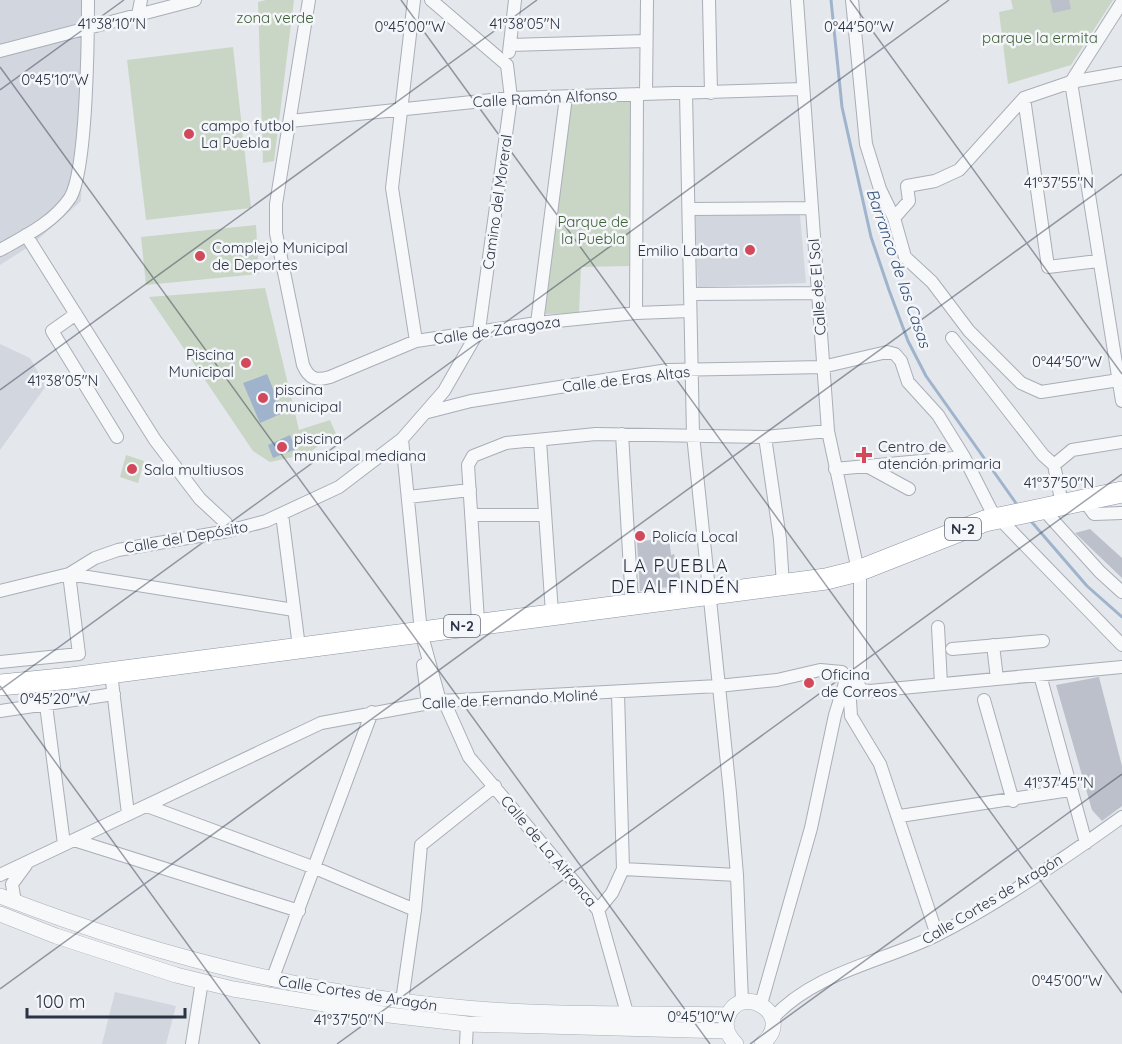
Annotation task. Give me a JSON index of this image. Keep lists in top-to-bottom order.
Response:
{
  "streets": {
    "highway": ["N-2"],
    "street": [
      "Calle Ramón Alfonso",
      "Camino del Moreral",
      "Calle de El Sol",
      "Calle de Zaragoza",
      "Calle de Eras Altas",
      "Calle del Depósito",
      "Calle de Fernando Moliné",
      "Calle de La Alfranca",
      "Calle Cortes de Aragón"
    ]
  },
  "crossings": [
    ["Calle Ramón Alfonso", "Camino del Moreral"],
    ["Calle Ramón Alfonso", "Calle de El Sol"],
    ["Calle Ramón Alfonso", "Calle de Zaragoza"],
    ["Camino del Moreral", "Calle de Zaragoza"],
    ["Camino del Moreral", "Calle del Depósito"],
    ["Calle de El Sol", "Calle de Eras Altas"],
    ["Calle de El Sol", "N-2"],
    ["Calle de El Sol", "Calle de Fernando Moliné"],
    ["Calle de Zaragoza", "Calle del Depósito"],
    ["Calle de Eras Altas", "Calle del Depósito"],
    ["N-2", "Calle de La Alfranca"],
    ["Calle del Depósito", "Calle de La Alfranca"],
    ["Calle de Fernando Moliné", "Calle de La Alfranca"],
    ["Calle de Fernando Moliné", "Calle Cortes de Aragón"],
    ["Calle de La Alfranca", "Calle Cortes de Aragón"]
  ],
  "districts": ["LA PUEBLA DE ALFINDÉN"],
  "water": ["Barranco de las Casas"],
  "parks": ["zona verde", "parque la ermita", "Parque de la Puebla"],
  "places": {
    "other": [
      "campo futbol La Puebla",
      "Emilio Labarta",
      "Complejo Municipal de Deportes",
      "Piscina Municipal",
      "piscina municipal",
      "piscina municipal mediana",
      "Sala multiusos",
      "Policía Local",
      "Oficina de Correos"
    ],
    "health": ["Centro de atención primaria"]
  },
  "scale_bar": "100 m",
  "coordinates": [
    "41°38'10\"N",
    "41°38'05\"N",
    "0°45'00\"W",
    "0°44'50\"W",
    "0°45'10\"W",
    "41°37'55\"N",
    "41°37'50\"N",
    "0°45'20\"W",
    "41°37'45\"N"
  ]
}
